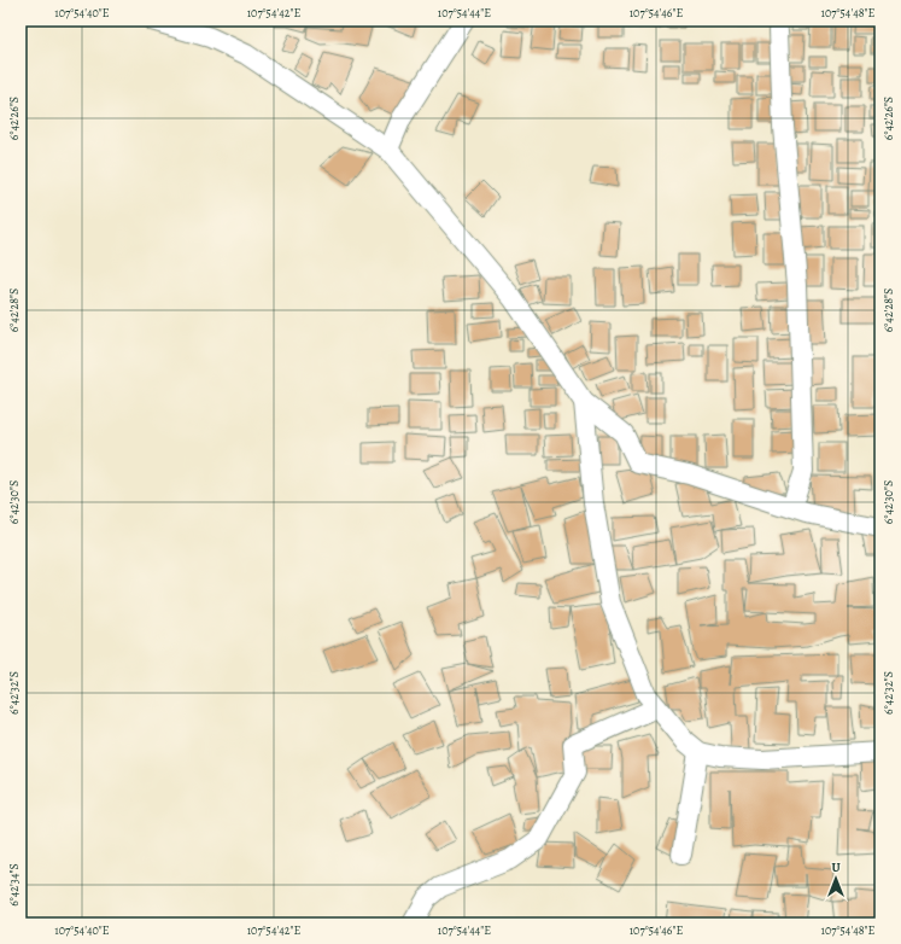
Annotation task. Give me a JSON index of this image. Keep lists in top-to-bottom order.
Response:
{
  "north": "top",
  "coordinates": [
    "107°54'40\"E",
    "107°54'42\"E",
    "107°54'44\"E",
    "107°54'46\"E",
    "107°54'48\"E",
    "6°42'26\"S",
    "6°42'28\"S",
    "6°42'30\"S",
    "6°42'32\"S",
    "6°42'34\"S"
  ]
}
